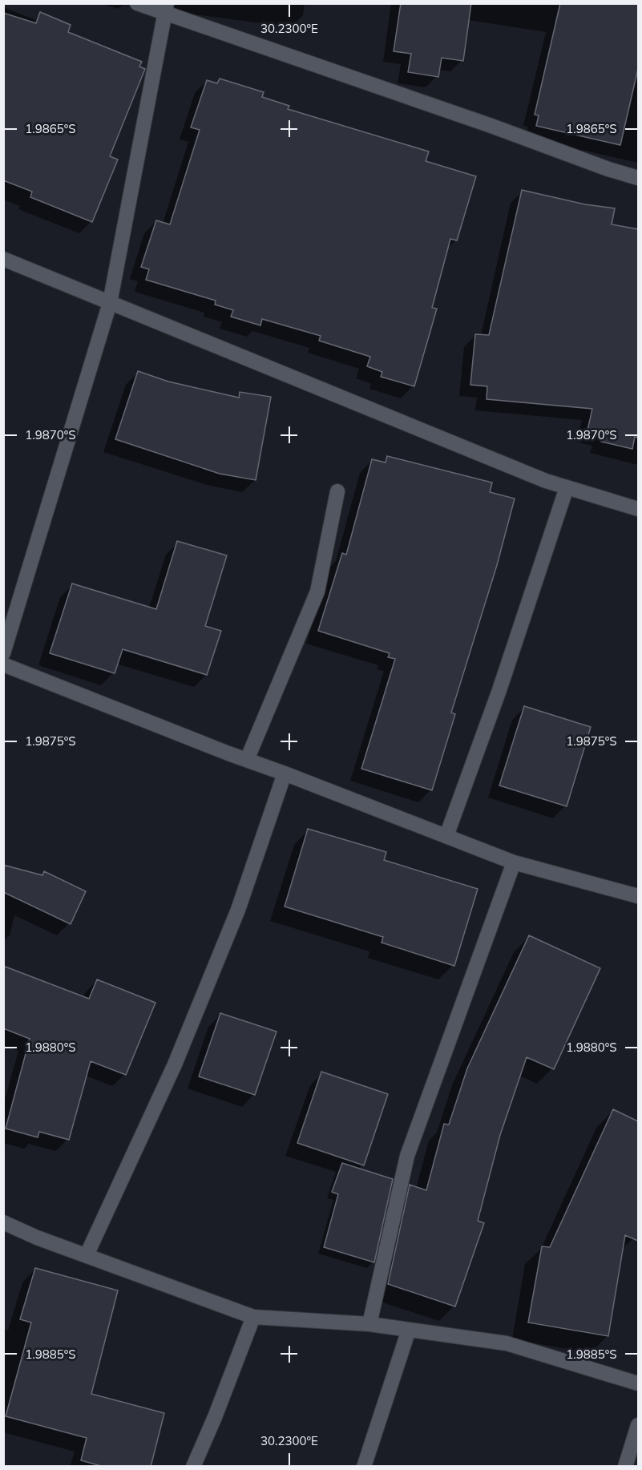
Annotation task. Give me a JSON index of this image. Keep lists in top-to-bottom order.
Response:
{
  "coordinates": [
    "30.2300°E",
    "1.9865°S",
    "1.9870°S",
    "1.9875°S",
    "1.9880°S",
    "1.9885°S"
  ]
}
